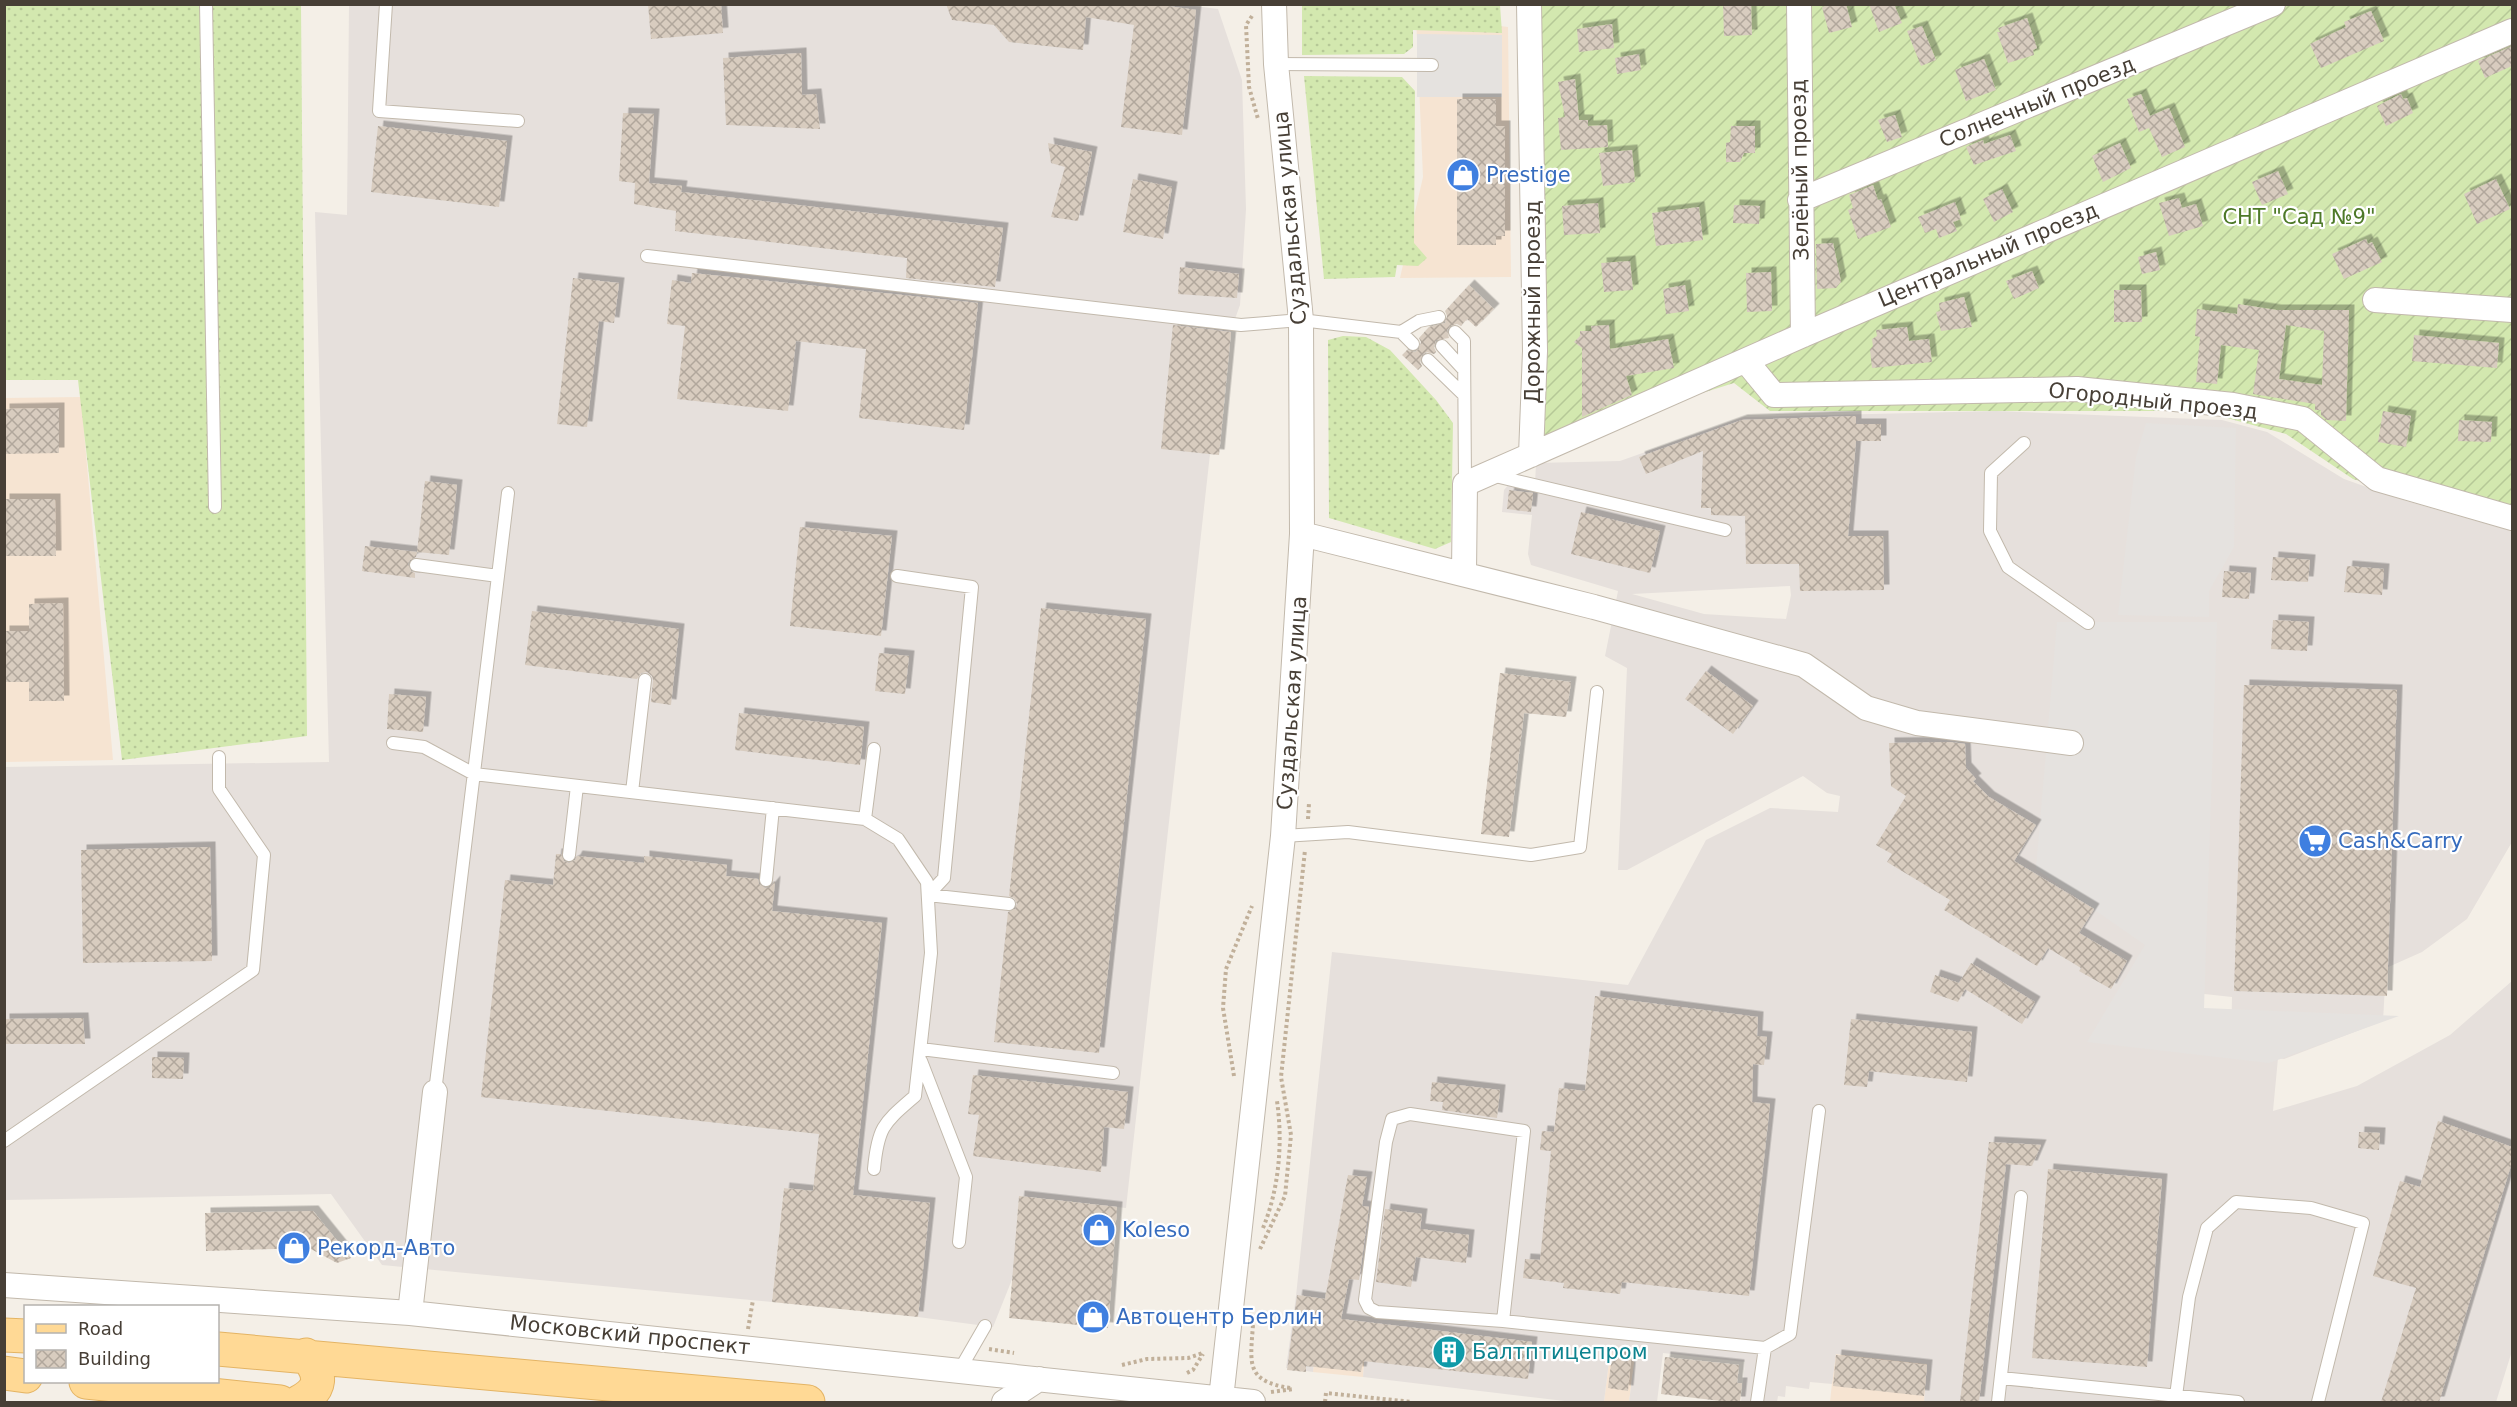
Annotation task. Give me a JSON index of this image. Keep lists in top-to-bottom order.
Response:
{
  "streets": {
    "street": [
      "Солнечный проезд",
      "Зелёный проезд",
      "Суздальская улица",
      "Центральный проезд",
      "Дорожный проезд",
      "Огородный проезд",
      "Московский проспект"
    ]
  },
  "crossings": [
    ["Солнечный проезд", "Зелёный проезд"],
    ["Зелёный проезд", "Центральный проезд"],
    ["Суздальская улица", "Московский проспект"],
    ["Центральный проезд", "Дорожный проезд"],
    ["Центральный проезд", "Огородный проезд"]
  ],
  "parks": ["СНТ \"Сад №9\""],
  "places": {
    "shop": [
      "Prestige",
      "Koleso",
      "Рекорд-Авто",
      "Автоцентр Берлин"
    ],
    "supermarket": ["Cash&Carry"],
    "building": ["Балтптицепром"]
  },
  "legend": ["Road", "Building"]
}
